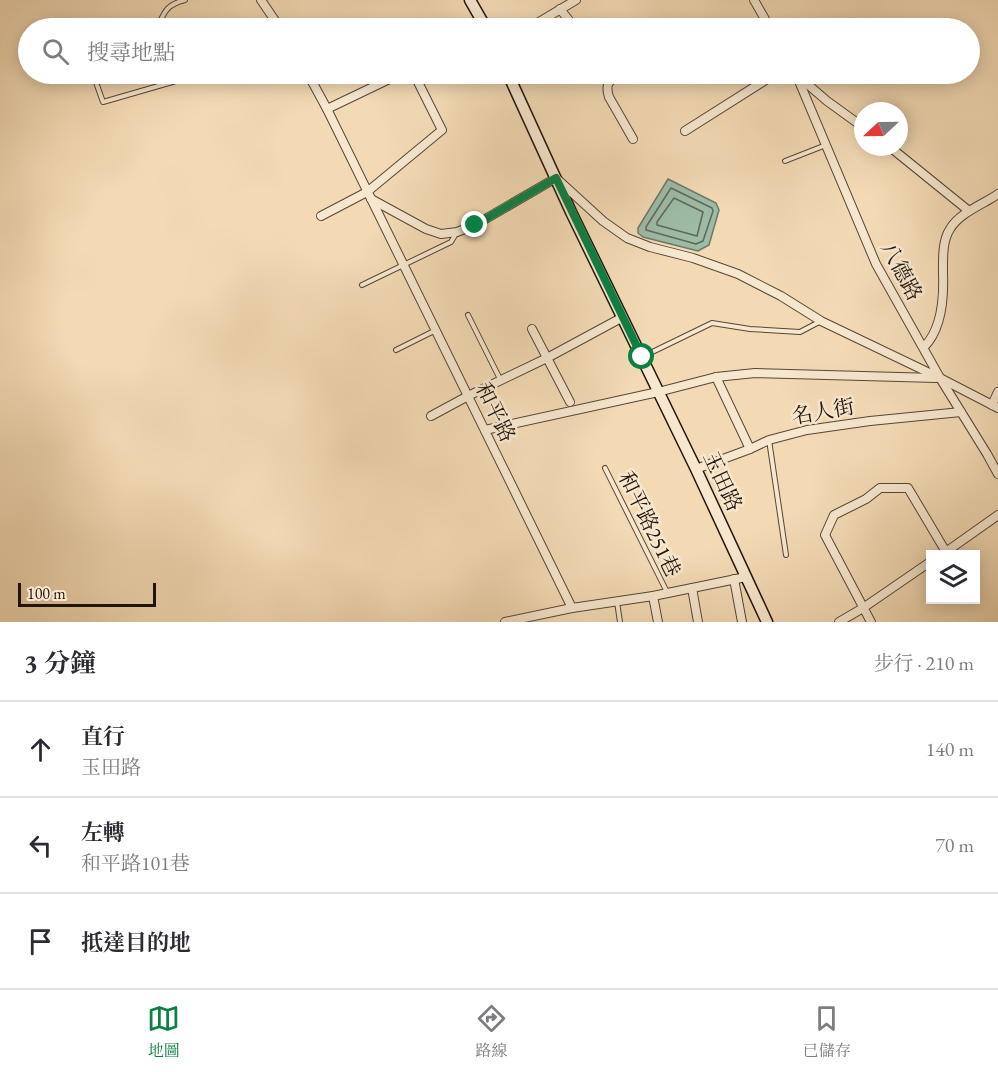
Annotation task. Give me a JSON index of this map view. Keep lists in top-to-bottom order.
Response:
{
  "streets": {
    "street": [
      "八德路",
      "名人街",
      "和平路",
      "玉田路"
    ],
    "lane": ["和平路251巷"]
  },
  "crossings": [
    ["八德路", "名人街"],
    ["名人街", "玉田路"]
  ],
  "scale_bar": "100 m",
  "north": "left",
  "page": {
    "search": "搜尋地點",
    "scale": "100 m",
    "heading": ["3 分鐘", "步行 · 210 m"],
    "list": [
      ["直行", "玉田路", "140 m"],
      ["左轉", "和平路101巷", "70 m"],
      "抵達目的地"
    ],
    "nav": ["地圖", "路線", "已儲存"]
  }
}
